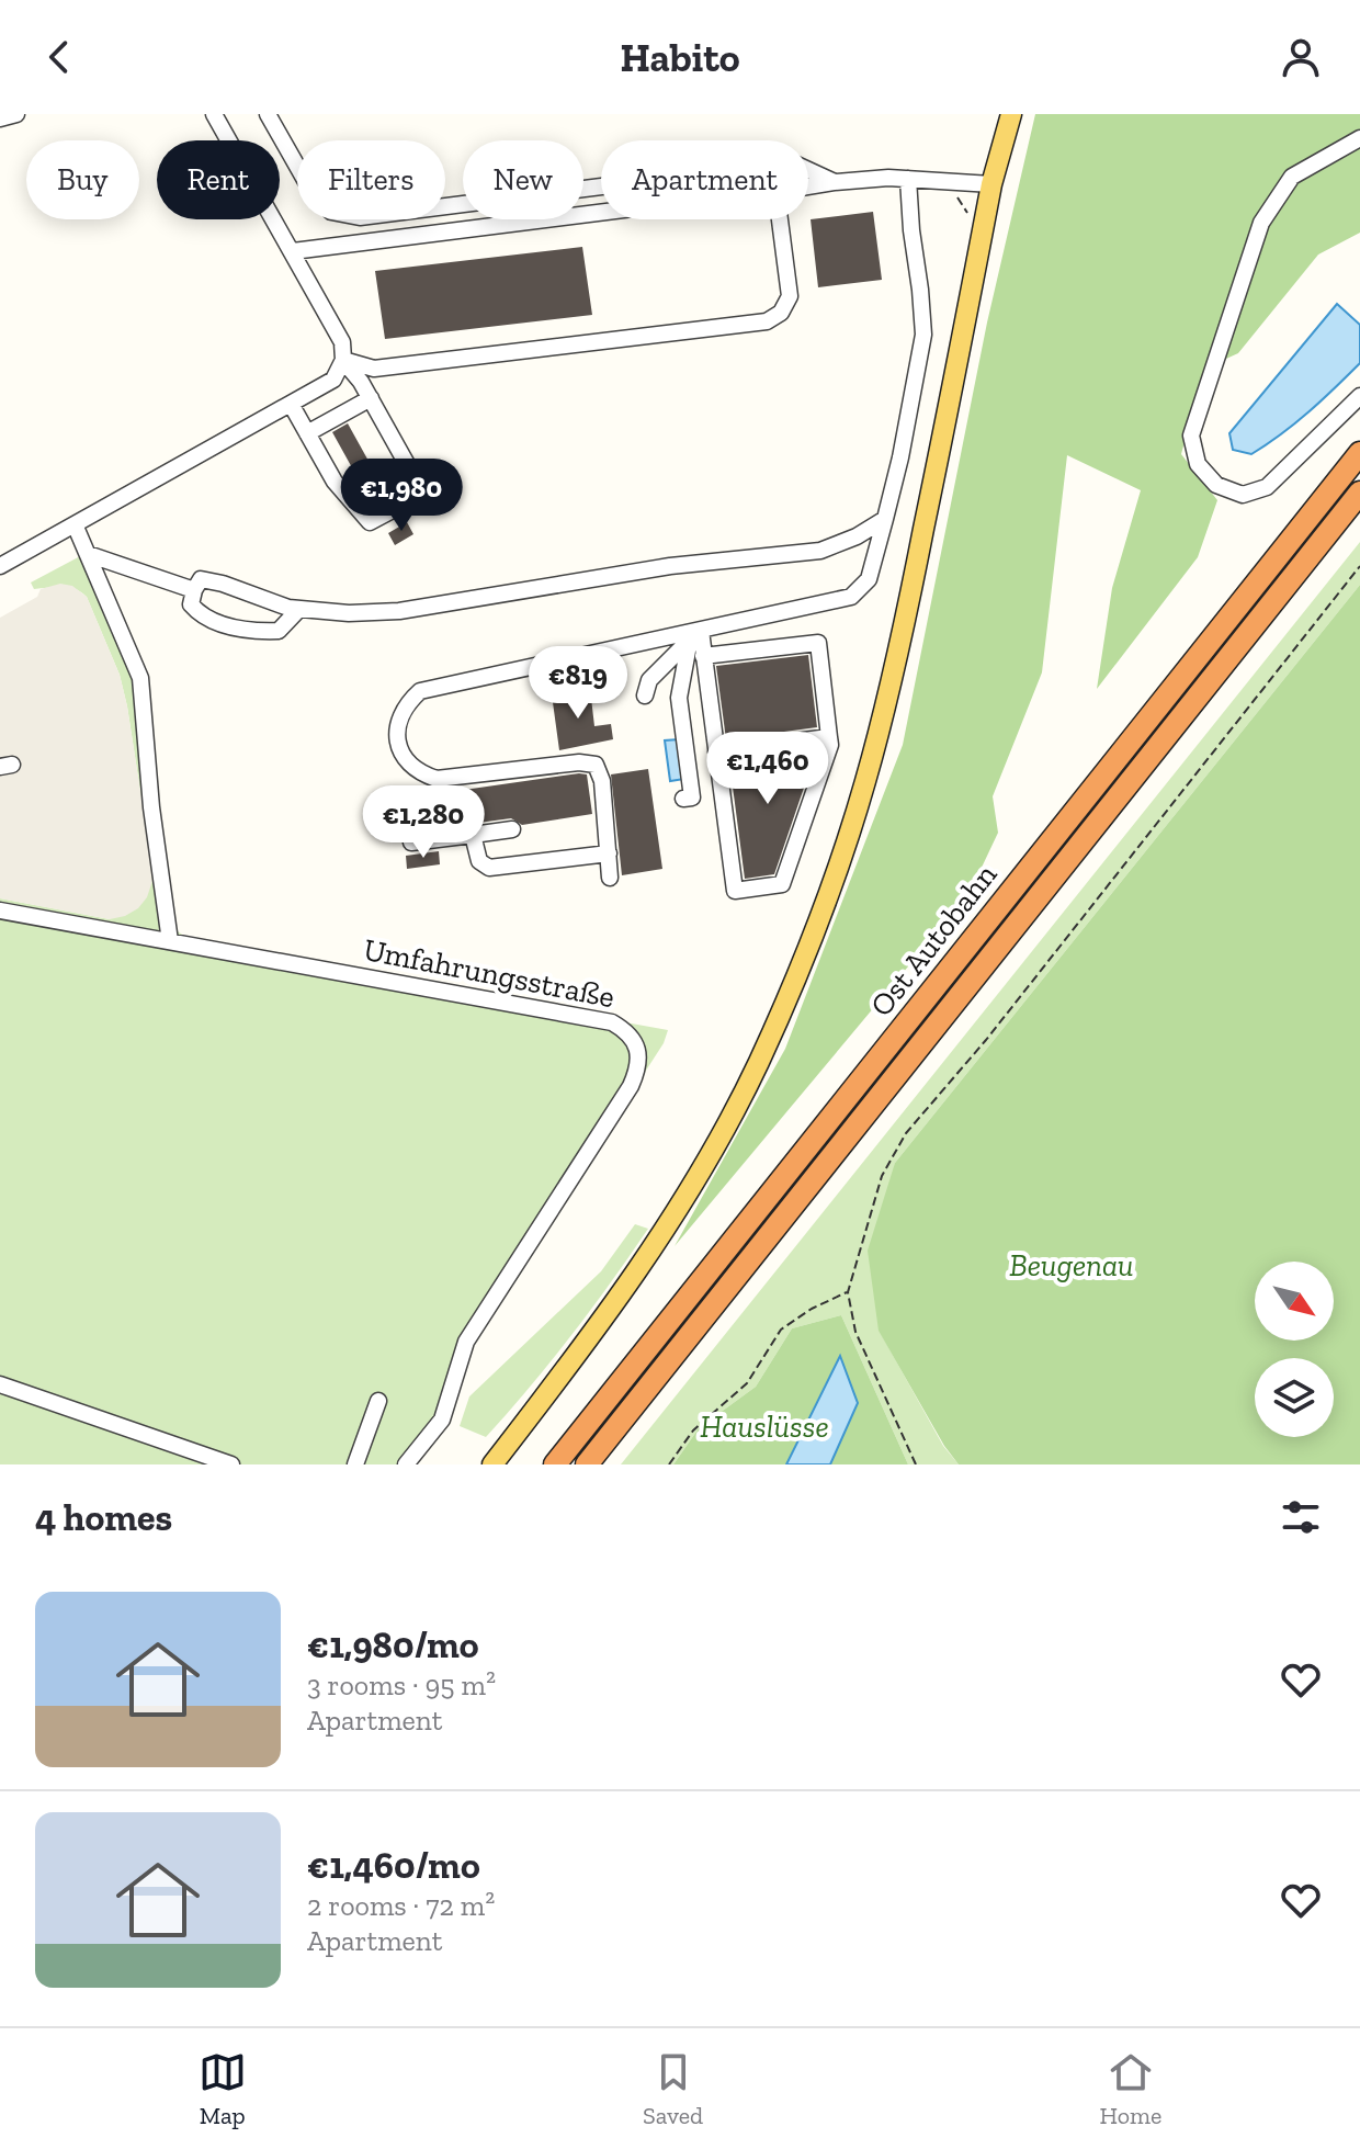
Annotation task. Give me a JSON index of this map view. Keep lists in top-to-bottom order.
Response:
{
  "streets": {
    "highway": ["Ost Autobahn"],
    "street": ["Umfahrungsstraße"]
  },
  "parks": ["Beugenau", "Hauslüsse"],
  "north": "bottom right",
  "page": {
    "header": "Habito",
    "chip": [
      "Buy",
      "Rent",
      "Filters",
      "New",
      "Apartment"
    ],
    "price": [
      "€1,980",
      "€819",
      "€1,460",
      "€1,280"
    ],
    "heading": "4 homes",
    "list": [
      {
        "name": "€1,980/mo",
        "note": "3 rooms · 95 m² · Apartment"
      },
      {
        "name": "€1,460/mo",
        "note": "2 rooms · 72 m² · Apartment"
      }
    ],
    "tabs": ["Map", "Saved", "Home"]
  }
}
